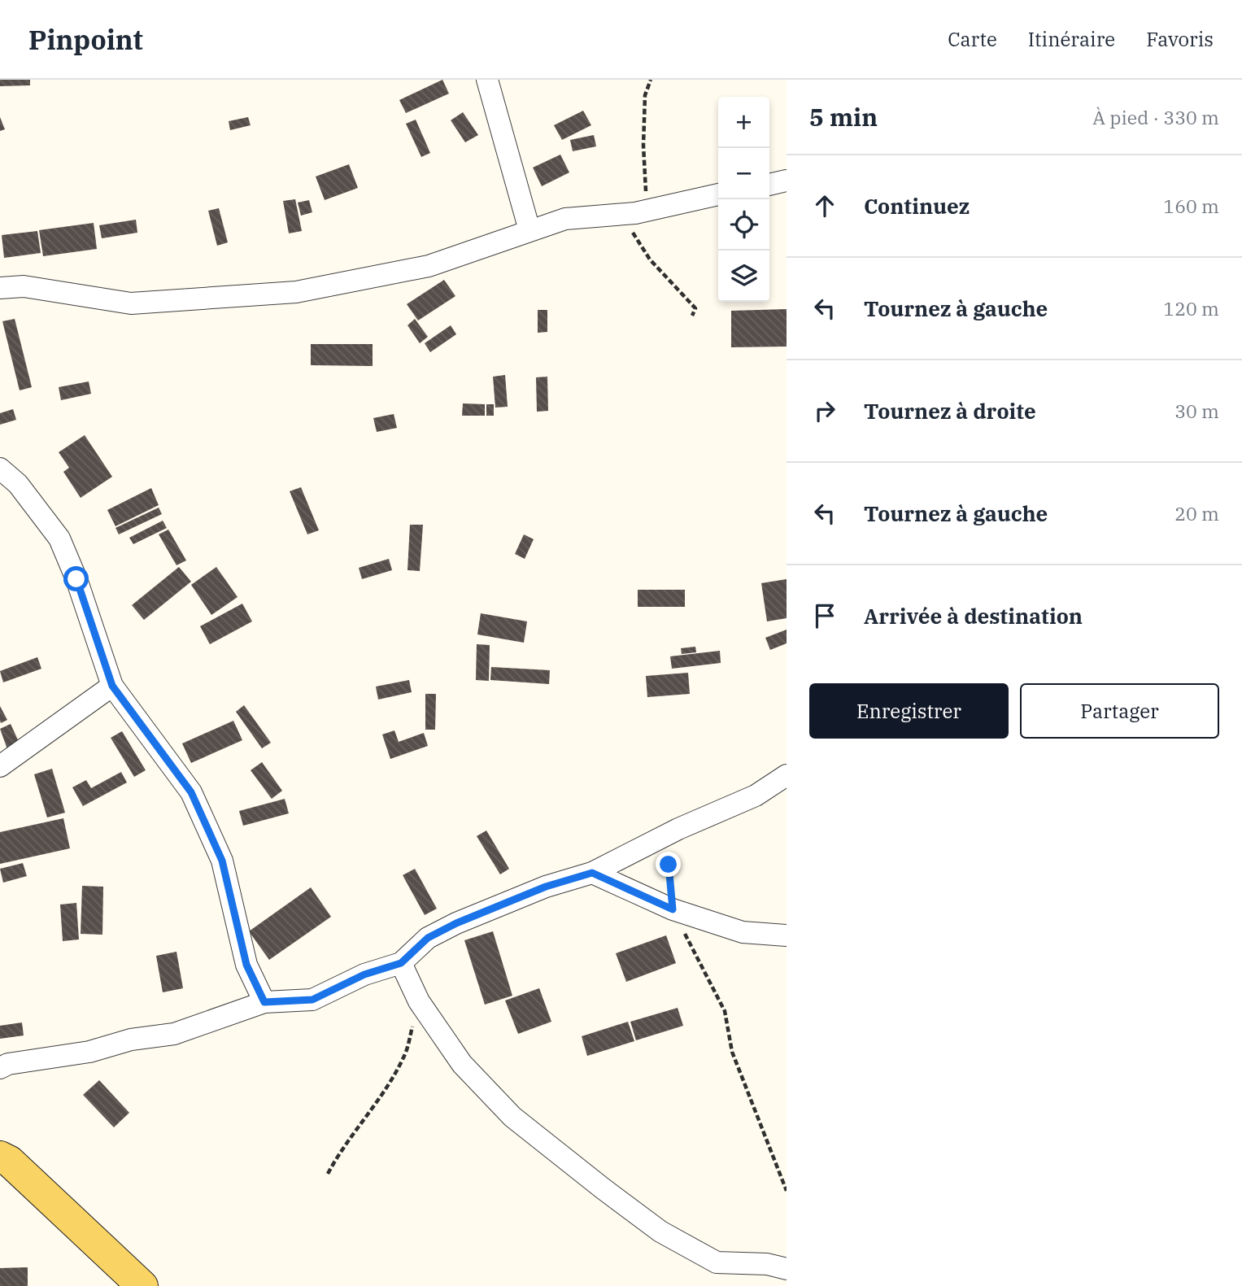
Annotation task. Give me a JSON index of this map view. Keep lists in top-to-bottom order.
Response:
{
  "page": {
    "header": "Pinpoint",
    "nav": ["Carte", "Itinéraire", "Favoris"],
    "heading": ["5 min", "À pied · 330 m"],
    "map_buttons": ["+", "−"],
    "list": [
      ["Continuez", "160 m"],
      ["Tournez à gauche", "120 m"],
      ["Tournez à droite", "30 m"],
      ["Tournez à gauche", "20 m"],
      "Arrivée à destination"
    ],
    "buttons": ["Enregistrer", "Partager"]
  }
}
